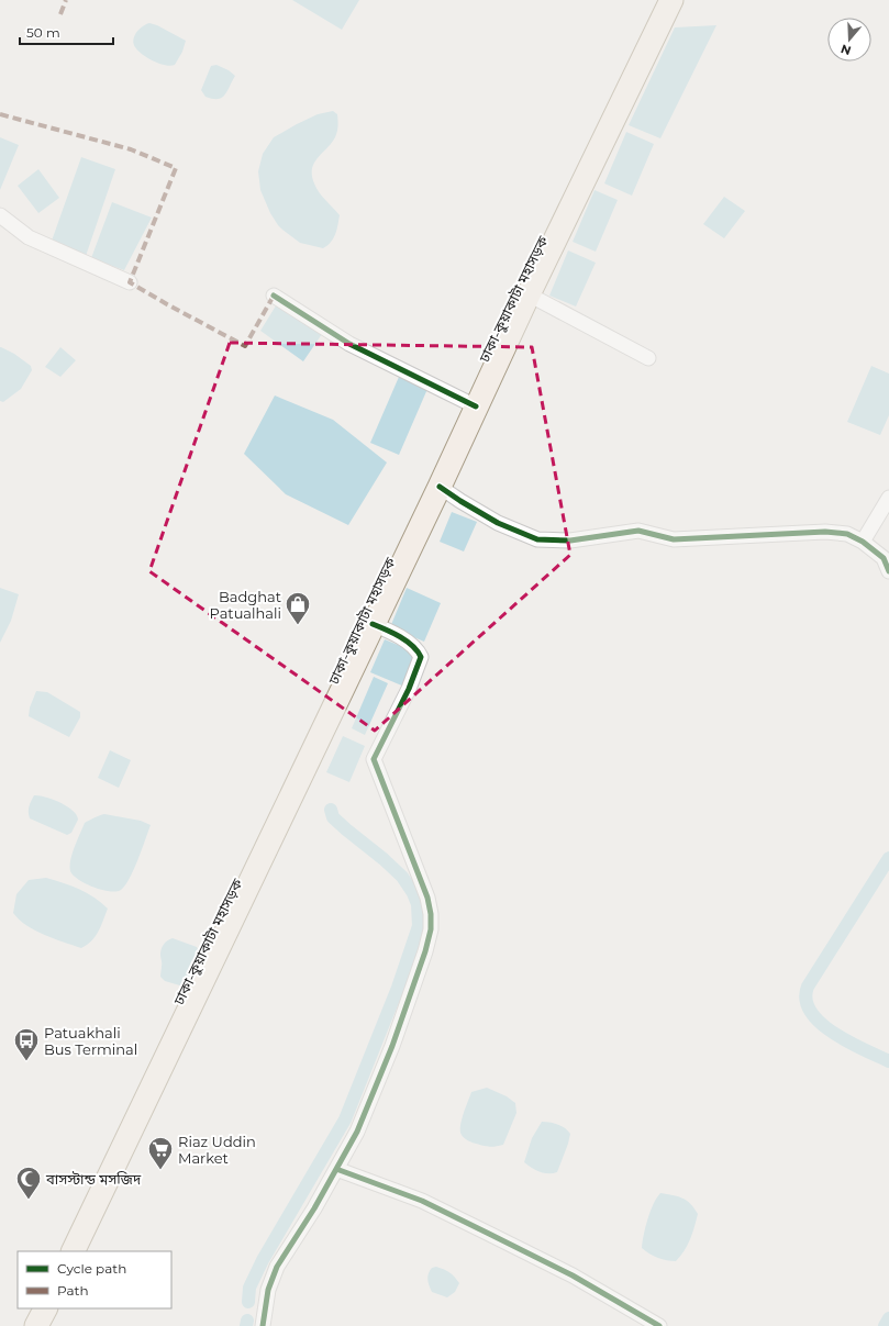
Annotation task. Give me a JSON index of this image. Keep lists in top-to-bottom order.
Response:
{
  "streets": {
    "main road": ["ঢাকা-কুয়াকাটা মহাসড়ক"]
  },
  "places": {
    "shop": ["Badghat Patualhali"],
    "bus stop": ["Patuakhali Bus Terminal"],
    "supermarket": ["Riaz Uddin Market"],
    "mosque": ["বাসস্টান্ড মসজিদ"]
  },
  "legend": ["Cycle path", "Path"],
  "scale_bar": "50 m",
  "north": "bottom"
}
